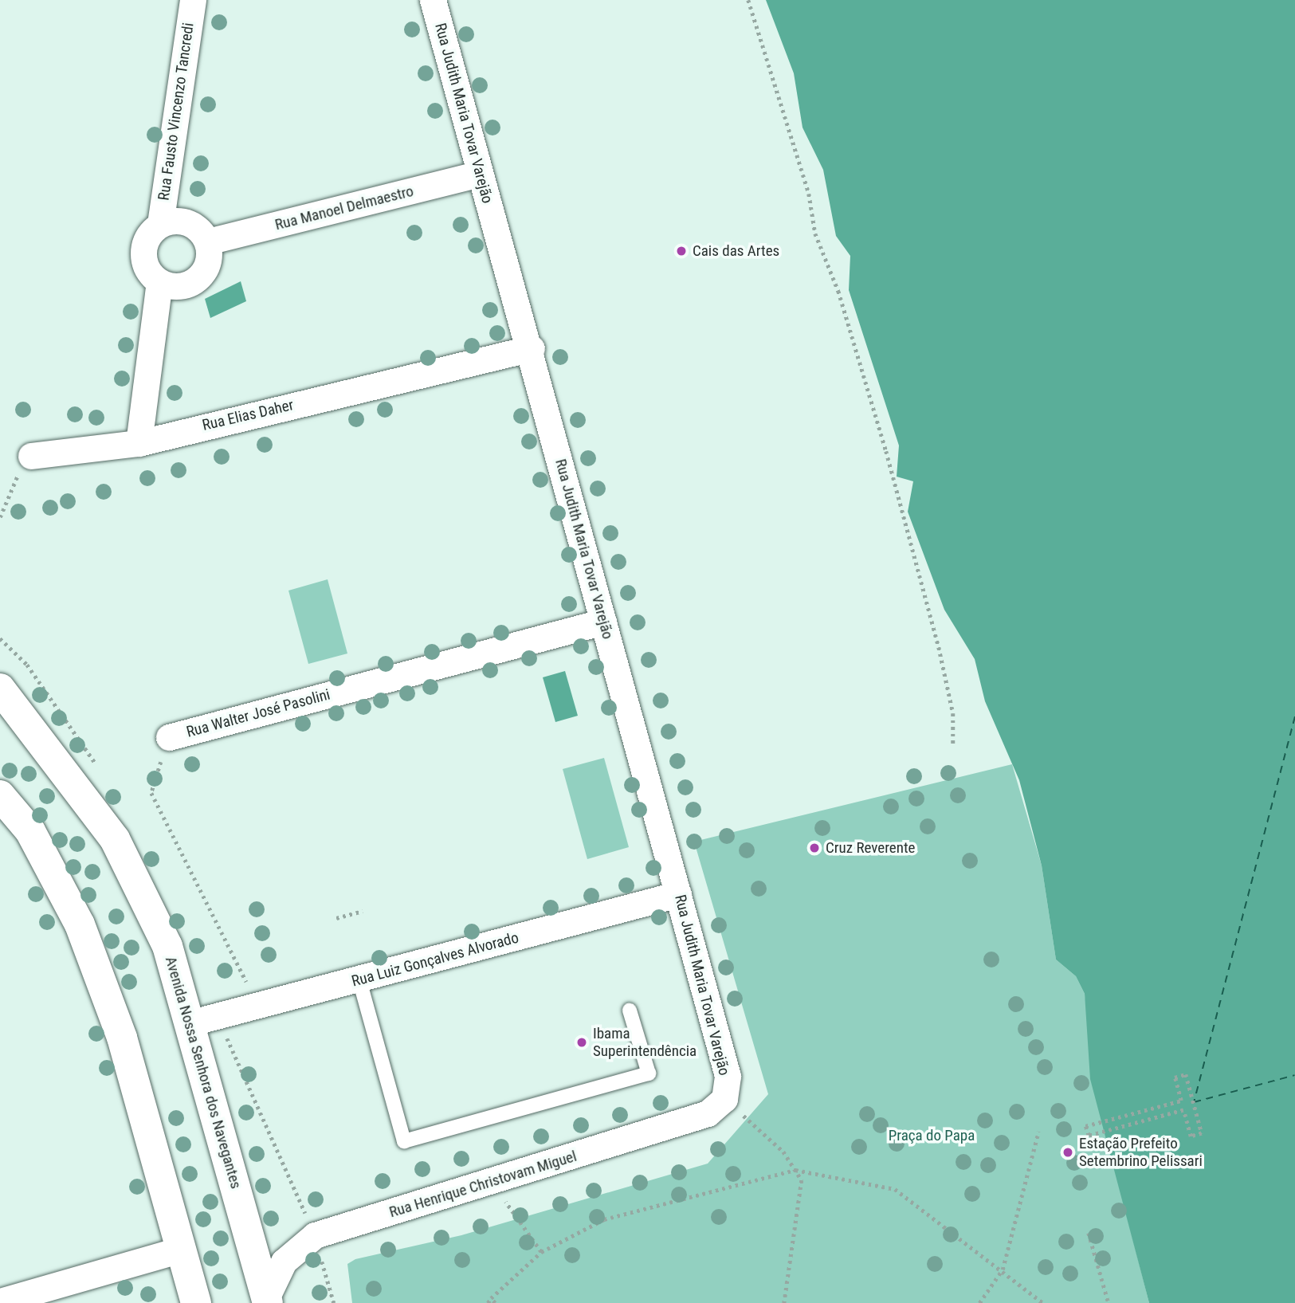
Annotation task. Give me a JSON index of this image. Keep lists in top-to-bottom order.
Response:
{
  "streets": {
    "main road": ["Avenida Nossa Senhora dos Navegantes"],
    "street": [
      "Rua Fausto Vincenzo Tancredi",
      "Rua Judith Maria Tovar Varejão",
      "Rua Manoel Delmaestro",
      "Rua Elias Daher",
      "Rua Walter José Pasolini",
      "Rua Luiz Gonçalves Alvorado",
      "Rua Henrique Christovam Miguel"
    ]
  },
  "crossings": [
    ["Rua Fausto Vincenzo Tancredi", "Rua Manoel Delmaestro"],
    ["Rua Judith Maria Tovar Varejão", "Rua Manoel Delmaestro"],
    ["Rua Judith Maria Tovar Varejão", "Rua Elias Daher"],
    ["Rua Judith Maria Tovar Varejão", "Rua Walter José Pasolini"],
    ["Rua Judith Maria Tovar Varejão", "Rua Luiz Gonçalves Alvorado"],
    ["Rua Judith Maria Tovar Varejão", "Rua Henrique Christovam Miguel"],
    ["Rua Walter José Pasolini", "Rua Luiz Gonçalves Alvorado"],
    ["Rua Luiz Gonçalves Alvorado", "Avenida Nossa Senhora dos Navegantes"],
    ["Avenida Nossa Senhora dos Navegantes", "Rua Henrique Christovam Miguel"]
  ],
  "parks": ["Praça do Papa"],
  "places": [
    "Cais das Artes",
    "Cruz Reverente",
    "Ibama Superintendência",
    "Estação Prefeito Setembrino Pelissari"
  ]
}
